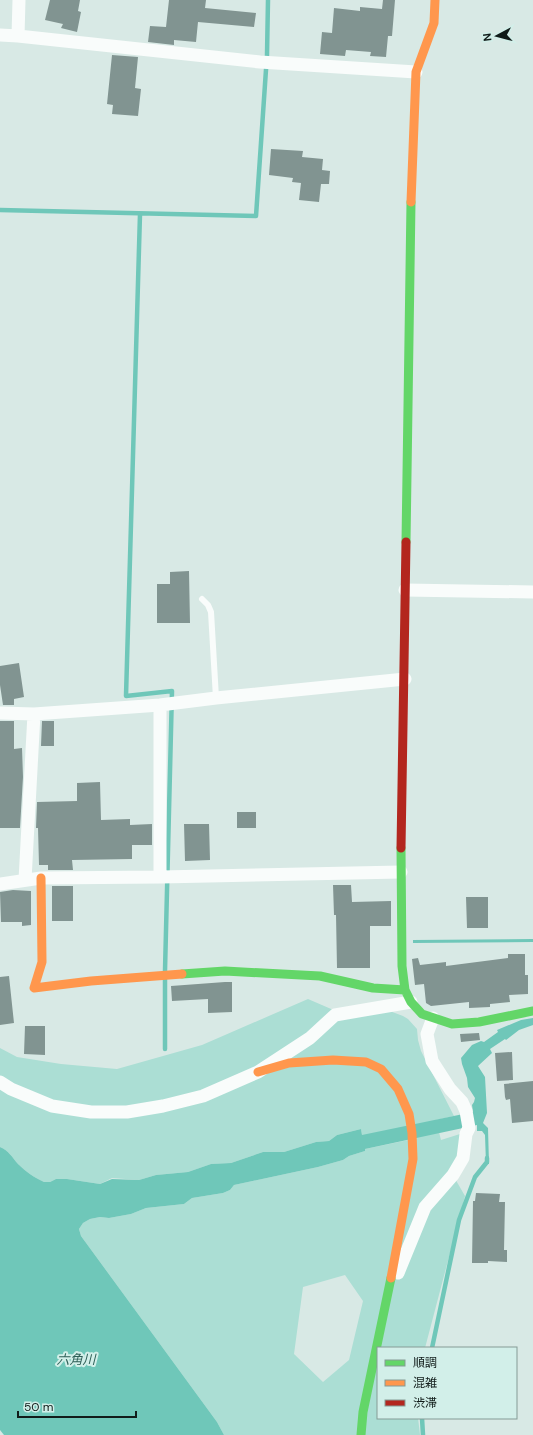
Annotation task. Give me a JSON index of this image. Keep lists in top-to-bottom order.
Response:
{
  "water": ["六角川"],
  "legend": ["順調", "混雑", "渋滞"],
  "scale_bar": "50 m",
  "north": "left"
}
